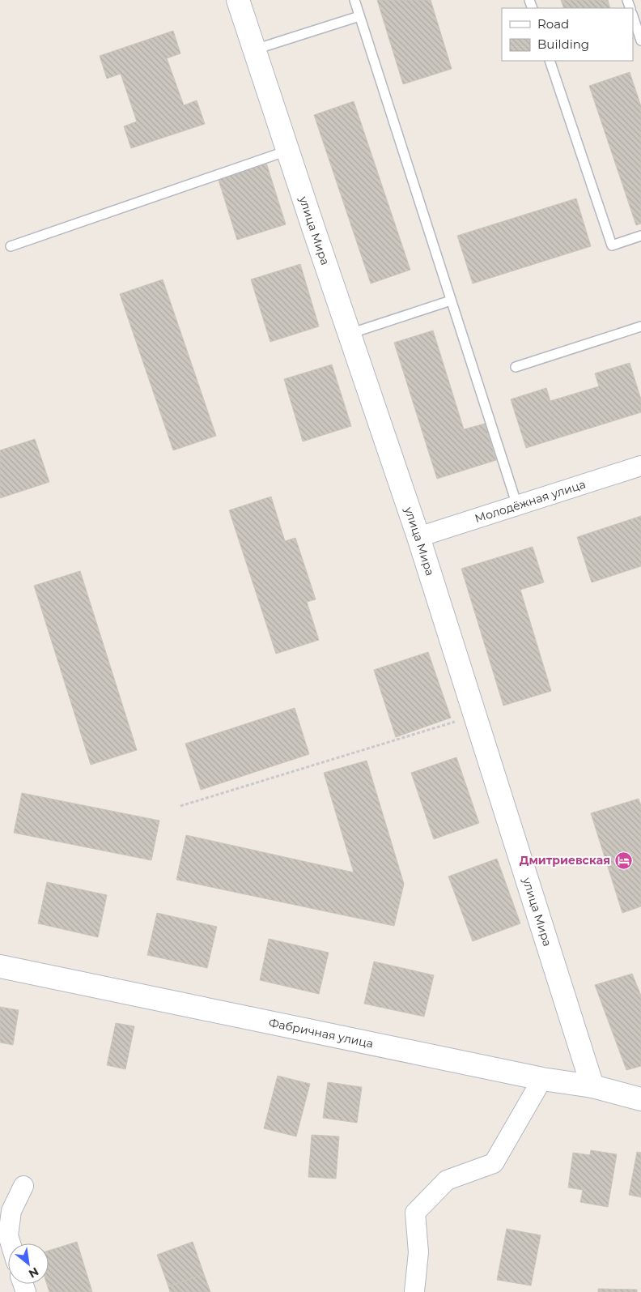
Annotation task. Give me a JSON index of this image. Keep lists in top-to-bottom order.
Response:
{
  "streets": {
    "street": ["улица Мира", "Молодёжная улица", "Фабричная улица"]
  },
  "crossings": [
    ["улица Мира", "Молодёжная улица"],
    ["улица Мира", "Фабричная улица"]
  ],
  "places": {
    "hotel": ["Дмитриевская"]
  },
  "legend": ["Road", "Building"],
  "north": "bottom right"
}
